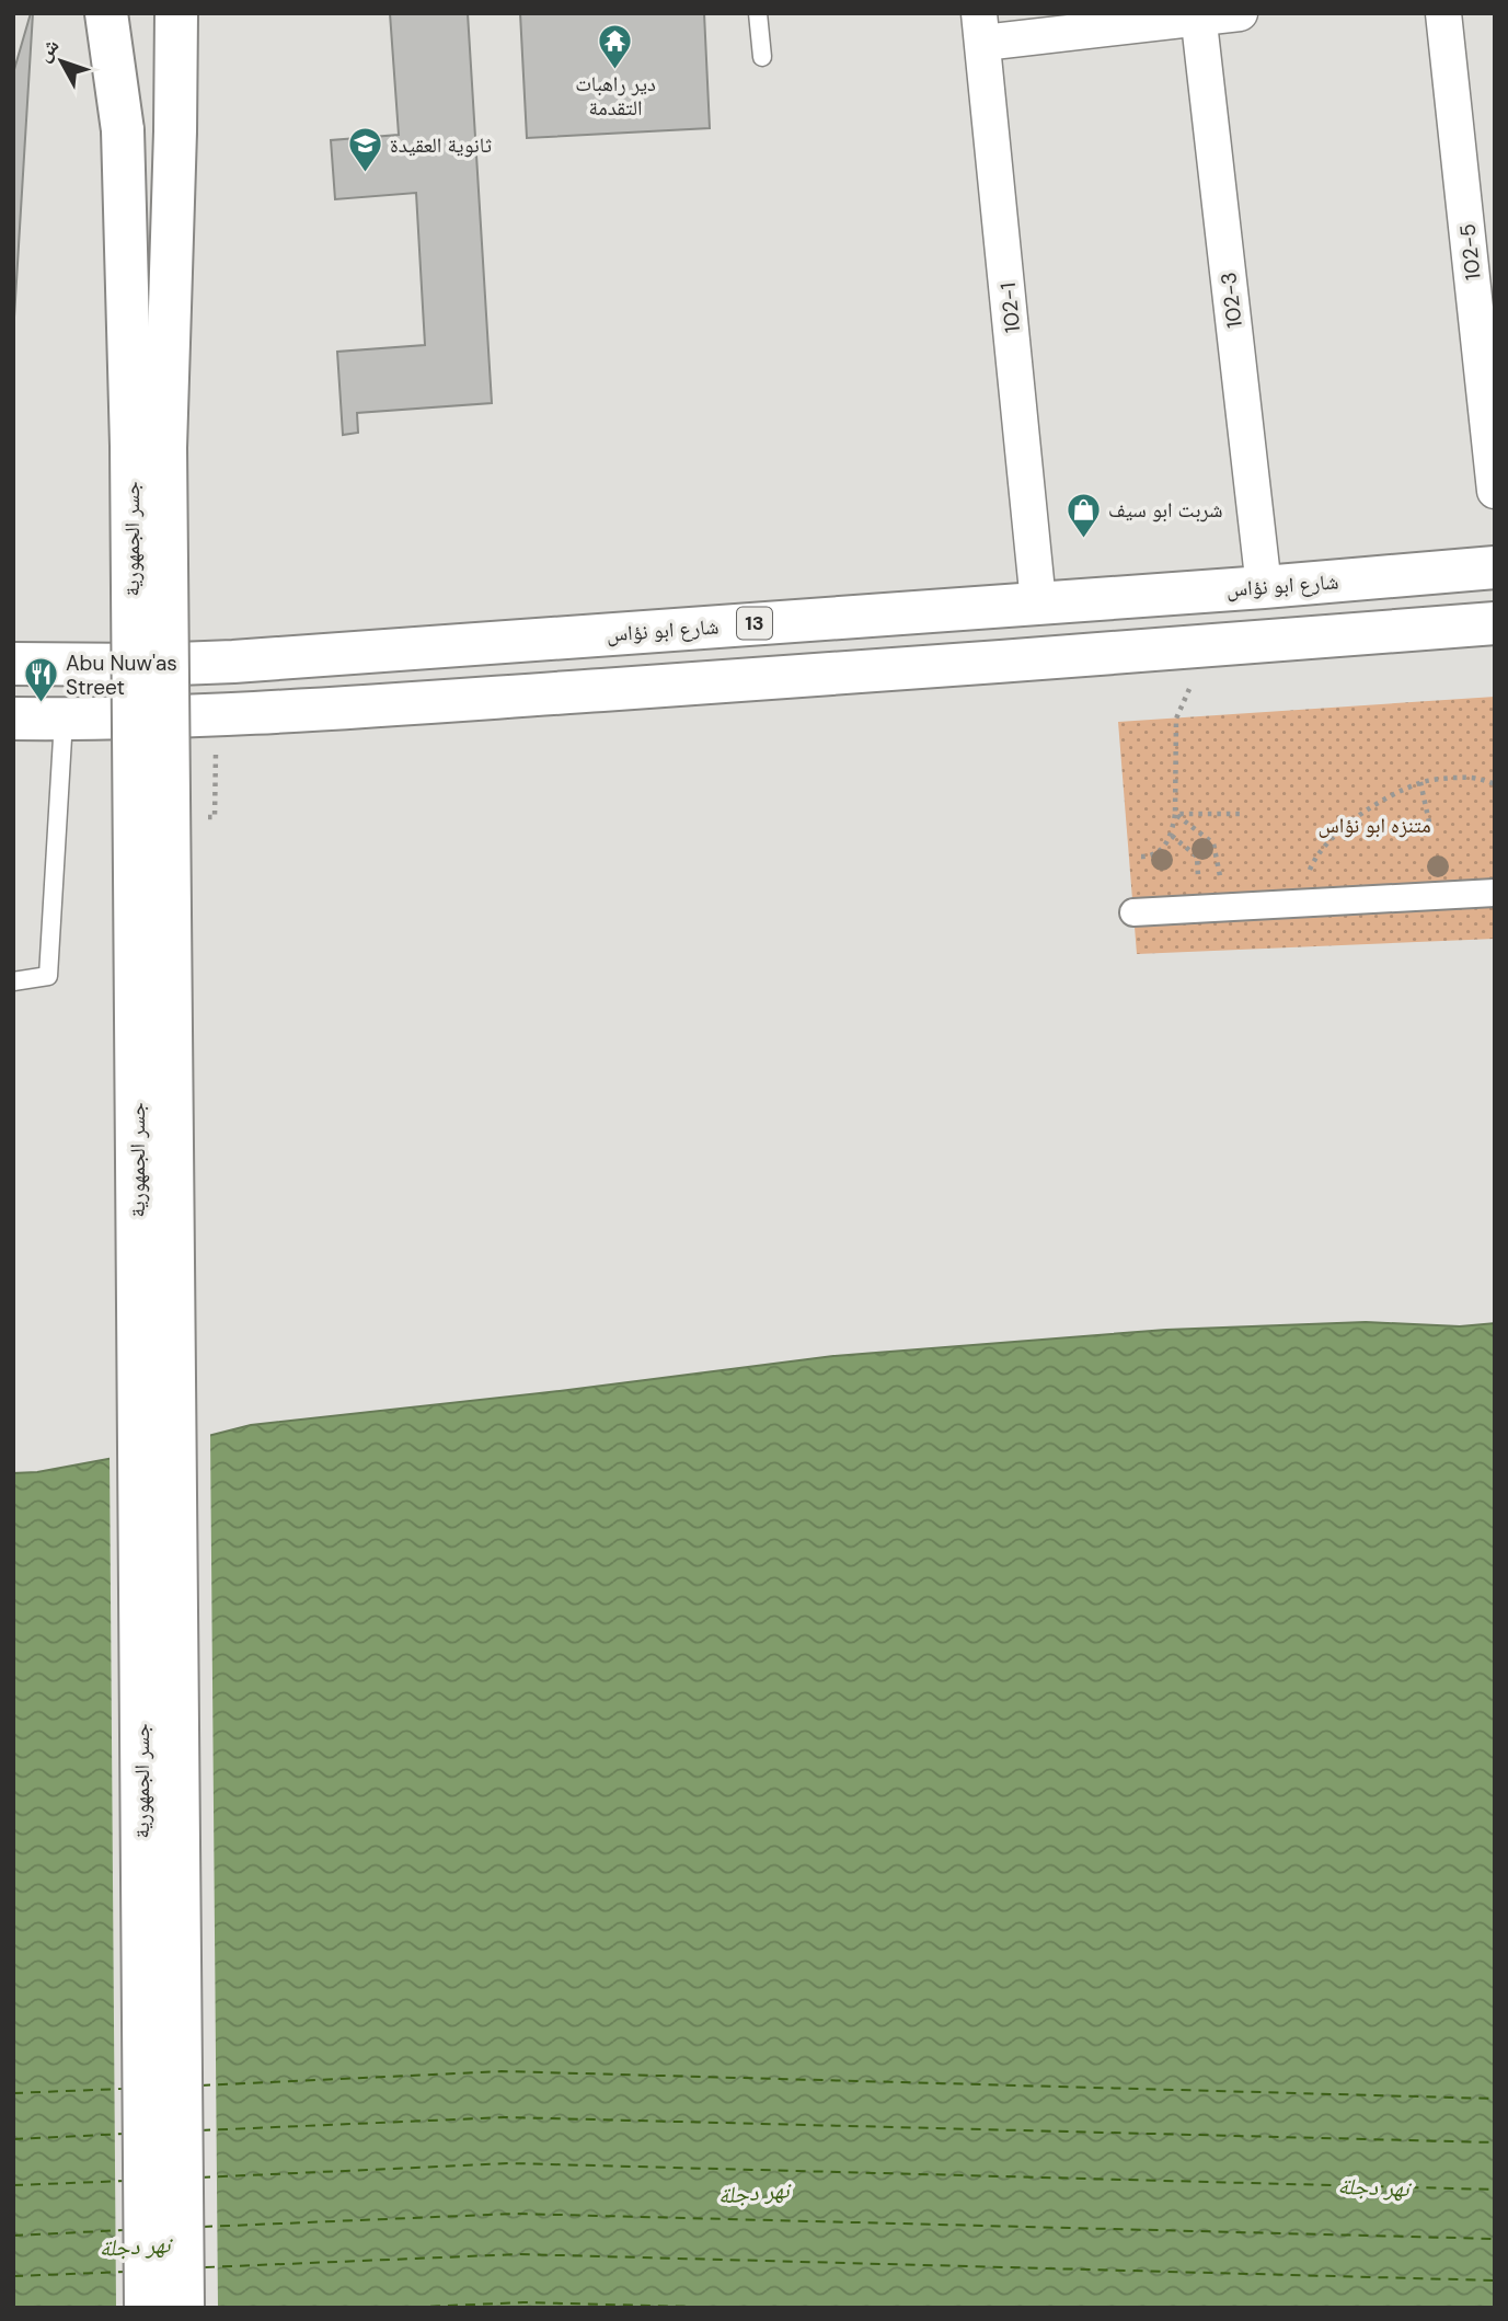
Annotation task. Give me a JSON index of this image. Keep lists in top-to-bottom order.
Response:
{
  "streets": {
    "main road": ["جسر الجمهورية", "شارع ابو نؤاس", "13"],
    "street": ["102-5", "102-3", "102-1"]
  },
  "crossings": [
    ["102-3", "شارع ابو نؤاس"],
    ["102-1", "شارع ابو نؤاس"]
  ],
  "water": ["نهر دجلة"],
  "parks": ["متنزه ابو نؤاس"],
  "places": {
    "temple": ["دير راهبات التقدمة"],
    "school or university": ["ثانوية العقيدة"],
    "shop": ["شربت ابو سيف"],
    "restaurant": ["Abu Nuw'as Street"]
  },
  "north": "top left"
}
